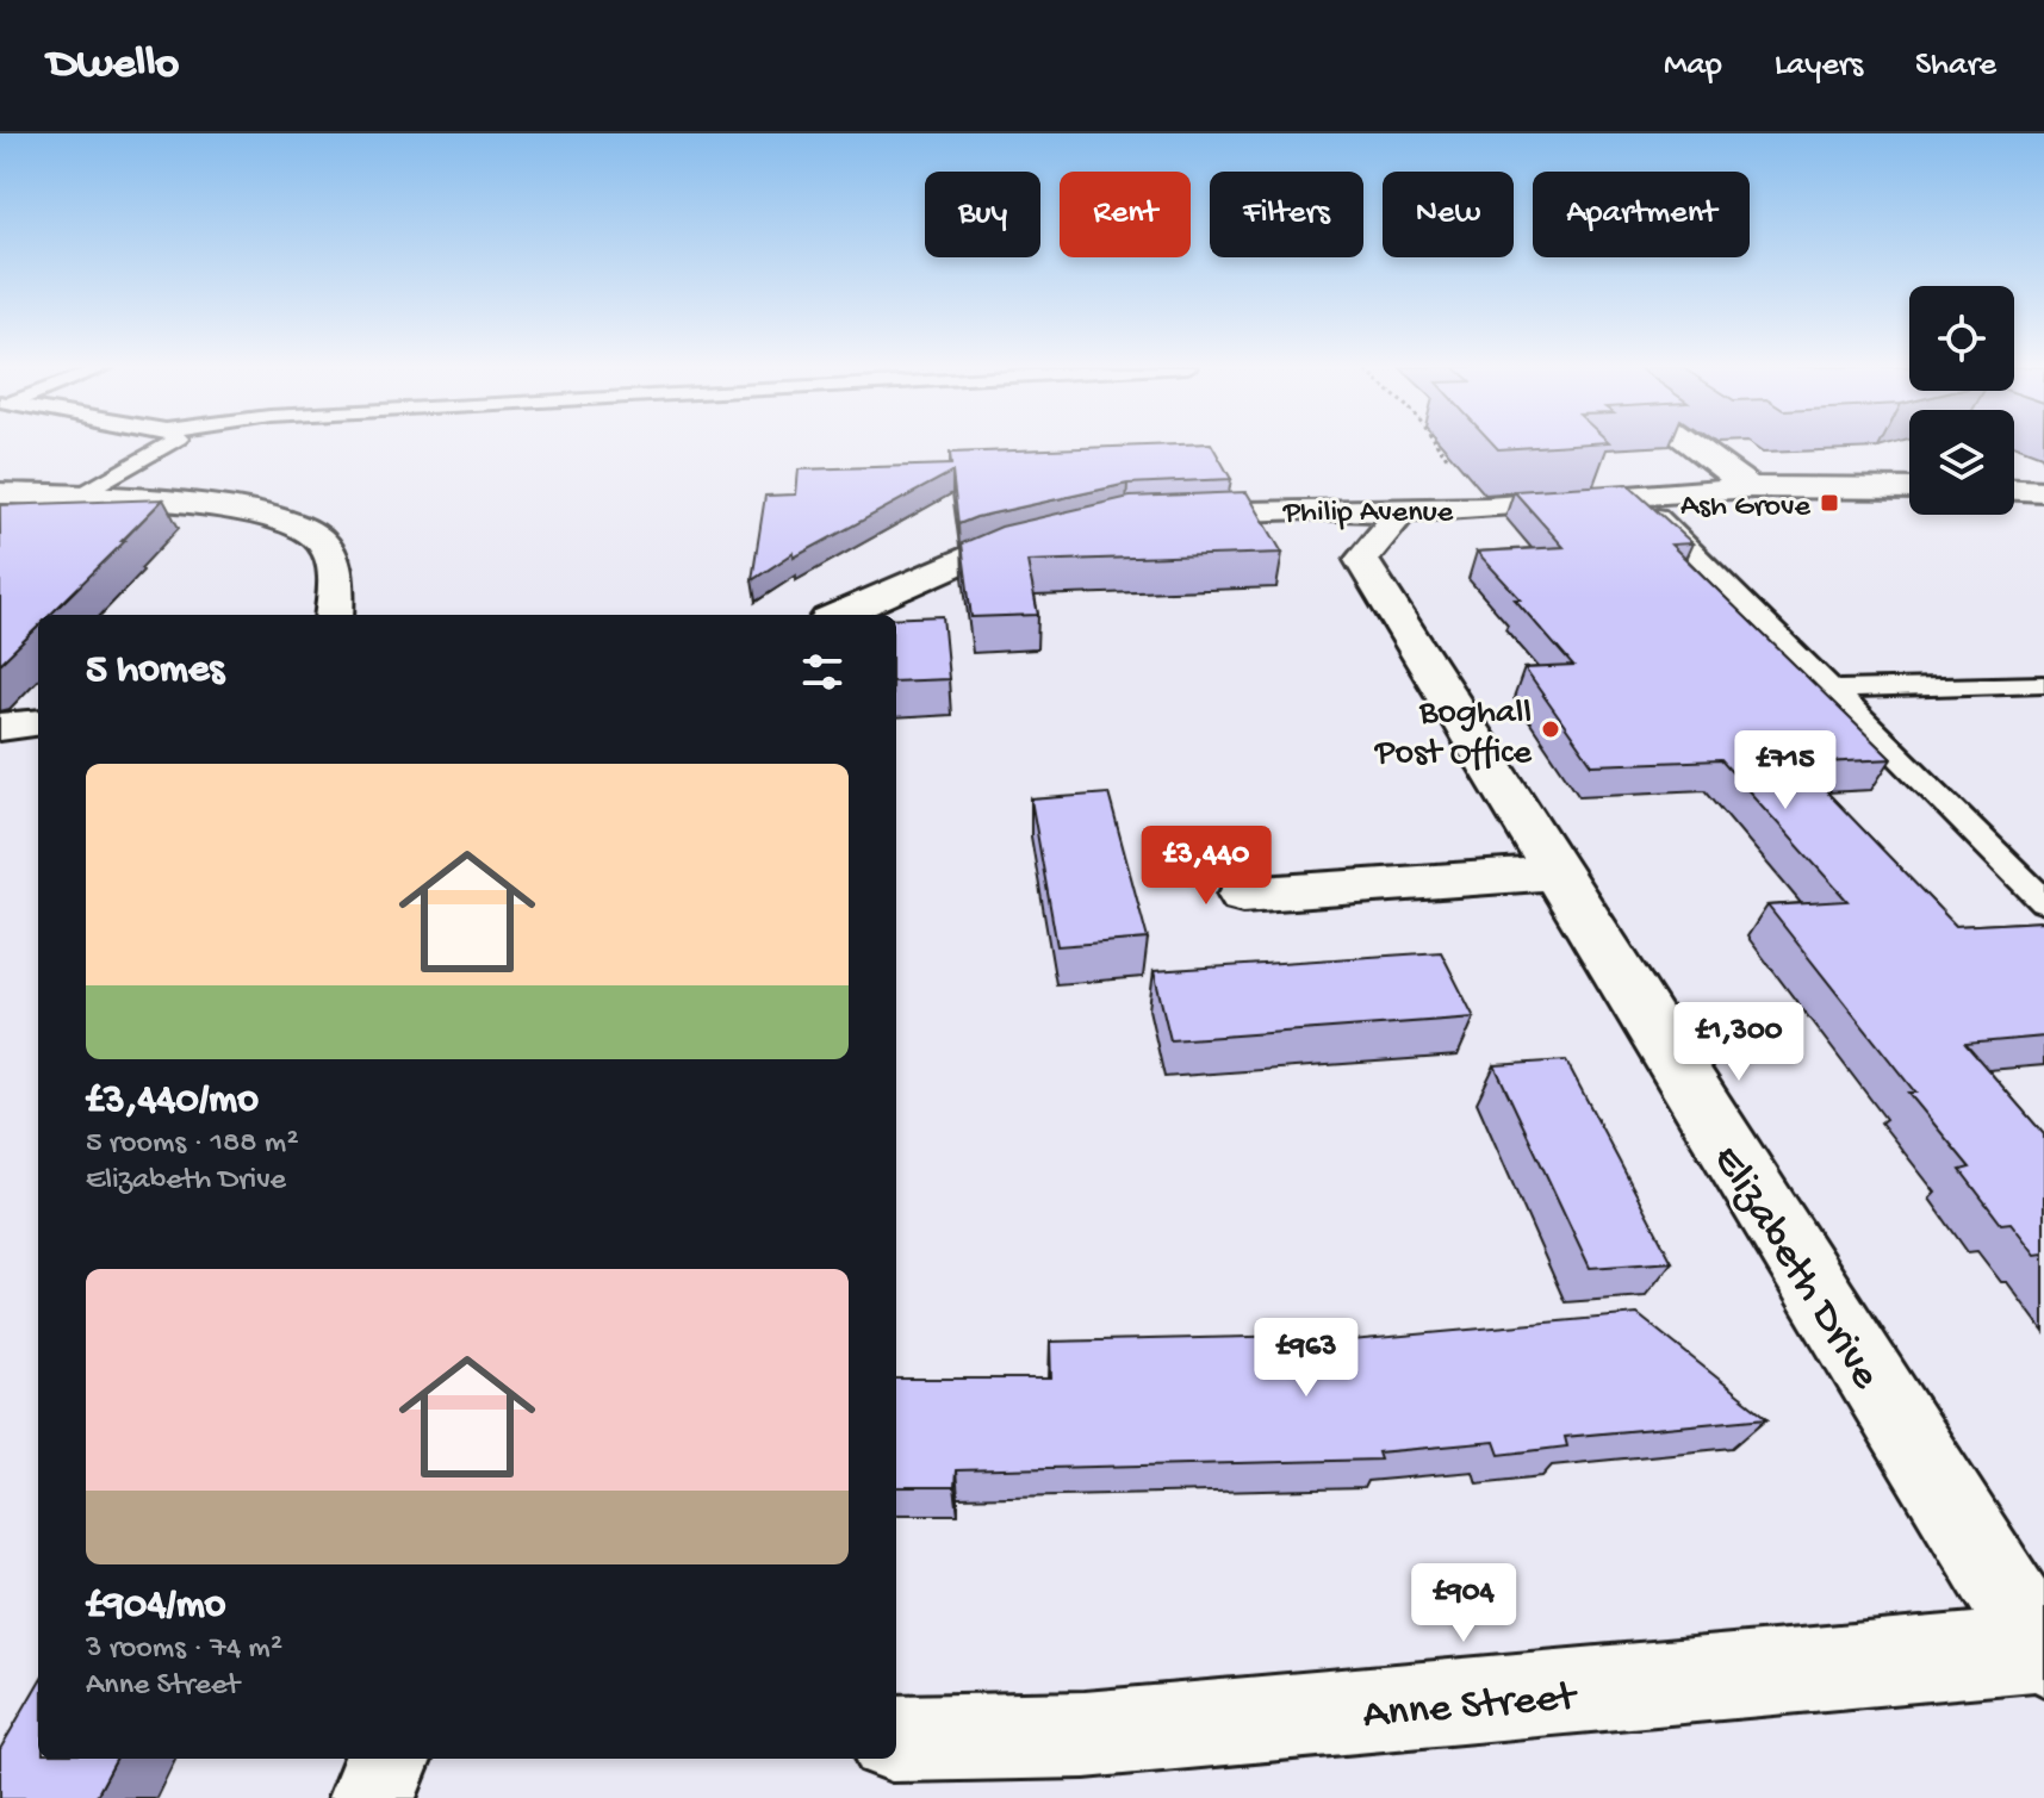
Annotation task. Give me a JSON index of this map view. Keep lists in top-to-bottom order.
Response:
{
  "streets": {
    "street": ["Philip Avenue", "Elizabeth Drive", "Anne Street"]
  },
  "crossings": [
    ["Philip Avenue", "Elizabeth Drive"],
    ["Elizabeth Drive", "Anne Street"]
  ],
  "places": {
    "transit": ["Ash Grove"],
    "other": ["Boghall Post Office"]
  },
  "page": {
    "header": "Dwello",
    "nav": ["Map", "Layers", "Share"],
    "chip": [
      "Buy",
      "Rent",
      "Filters",
      "New",
      "Apartment"
    ],
    "heading": "5 homes",
    "list": [
      {
        "name": "£3,440/mo",
        "note": "5 rooms · 188 m² · Elizabeth Drive"
      },
      {
        "name": "£904/mo",
        "note": "3 rooms · 74 m² · Anne Street"
      }
    ],
    "price": [
      "£715",
      "£3,440",
      "£1,300",
      "£963",
      "£904"
    ]
  }
}
